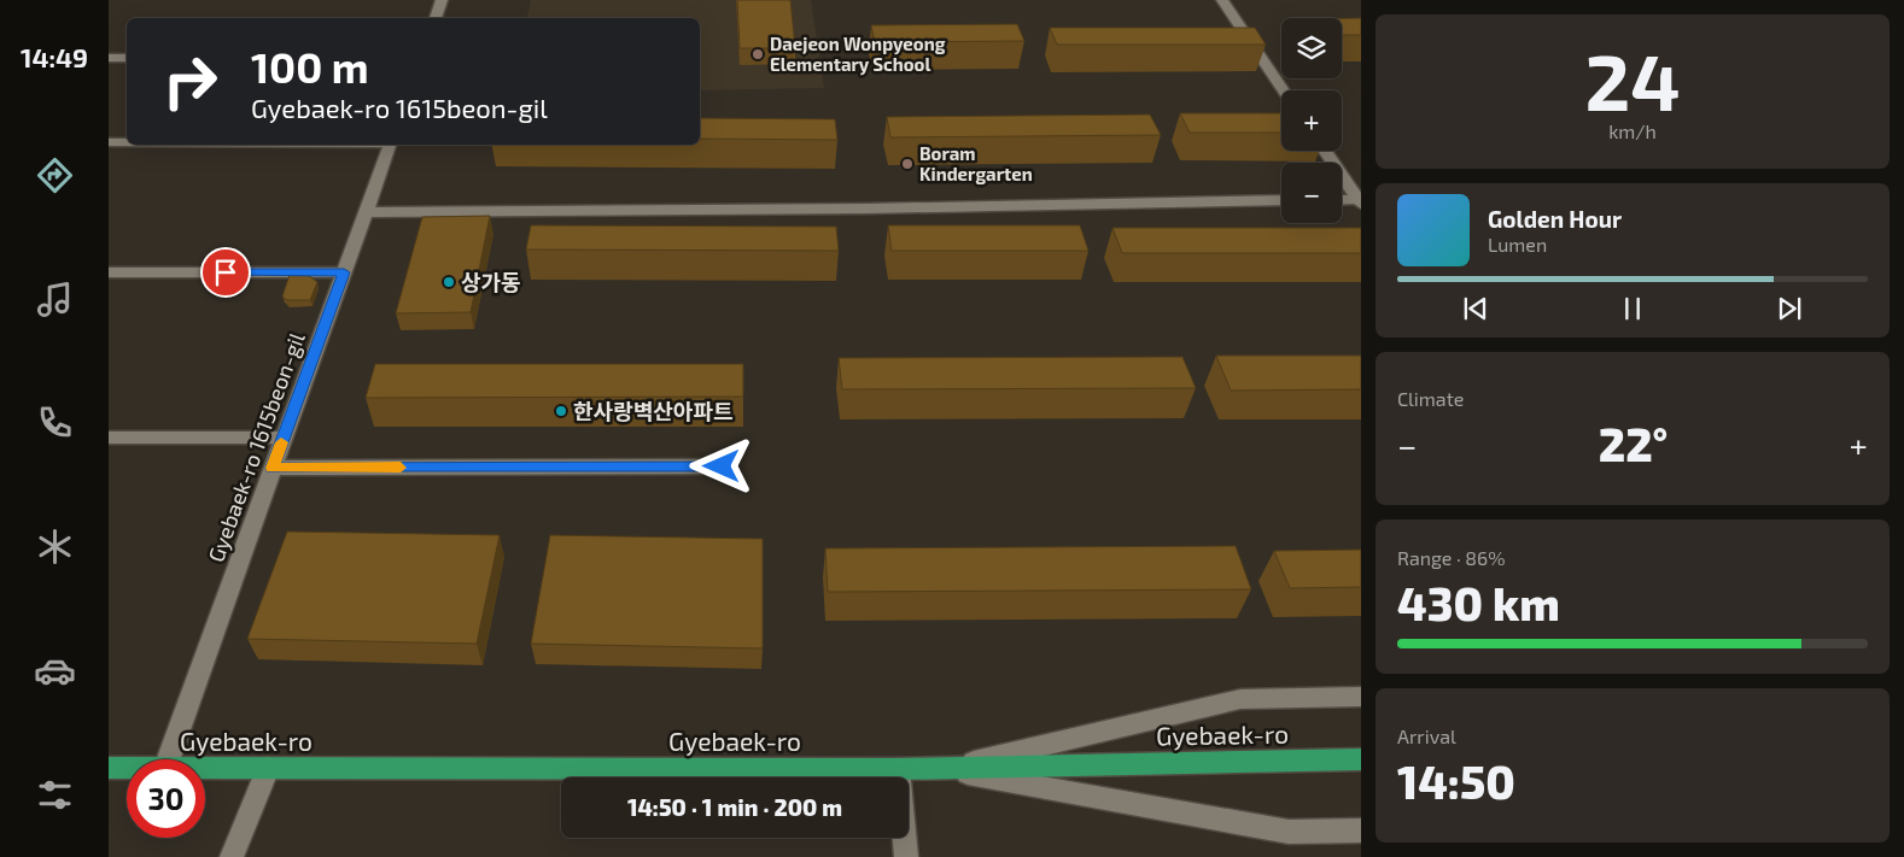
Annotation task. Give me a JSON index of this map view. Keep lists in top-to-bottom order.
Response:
{
  "streets": {
    "main road": ["Gyebaek-ro"],
    "street": ["Gyebaek-ro 1615beon-gil"]
  },
  "places": [
    "Daejeon Wonpyeong Elementary School",
    "Boram Kindergarten",
    "상가동",
    "한사랑벽산아파트"
  ],
  "page": {
    "tabs": "14:49",
    "tile": [
      ["24", "km/h"],
      "Climate",
      ["Range · 86%", "430 km"],
      ["Arrival", "14:50"]
    ],
    "map_buttons": ["+", "−"],
    "turn": ["100 m", "Gyebaek-ro 1615beon-gil"],
    "song": ["Golden Hour", "Lumen"],
    "heat": ["−", "22°", "+"],
    "limit": "30",
    "trip": "14:50 · 1 min · 200 m"
  }
}
